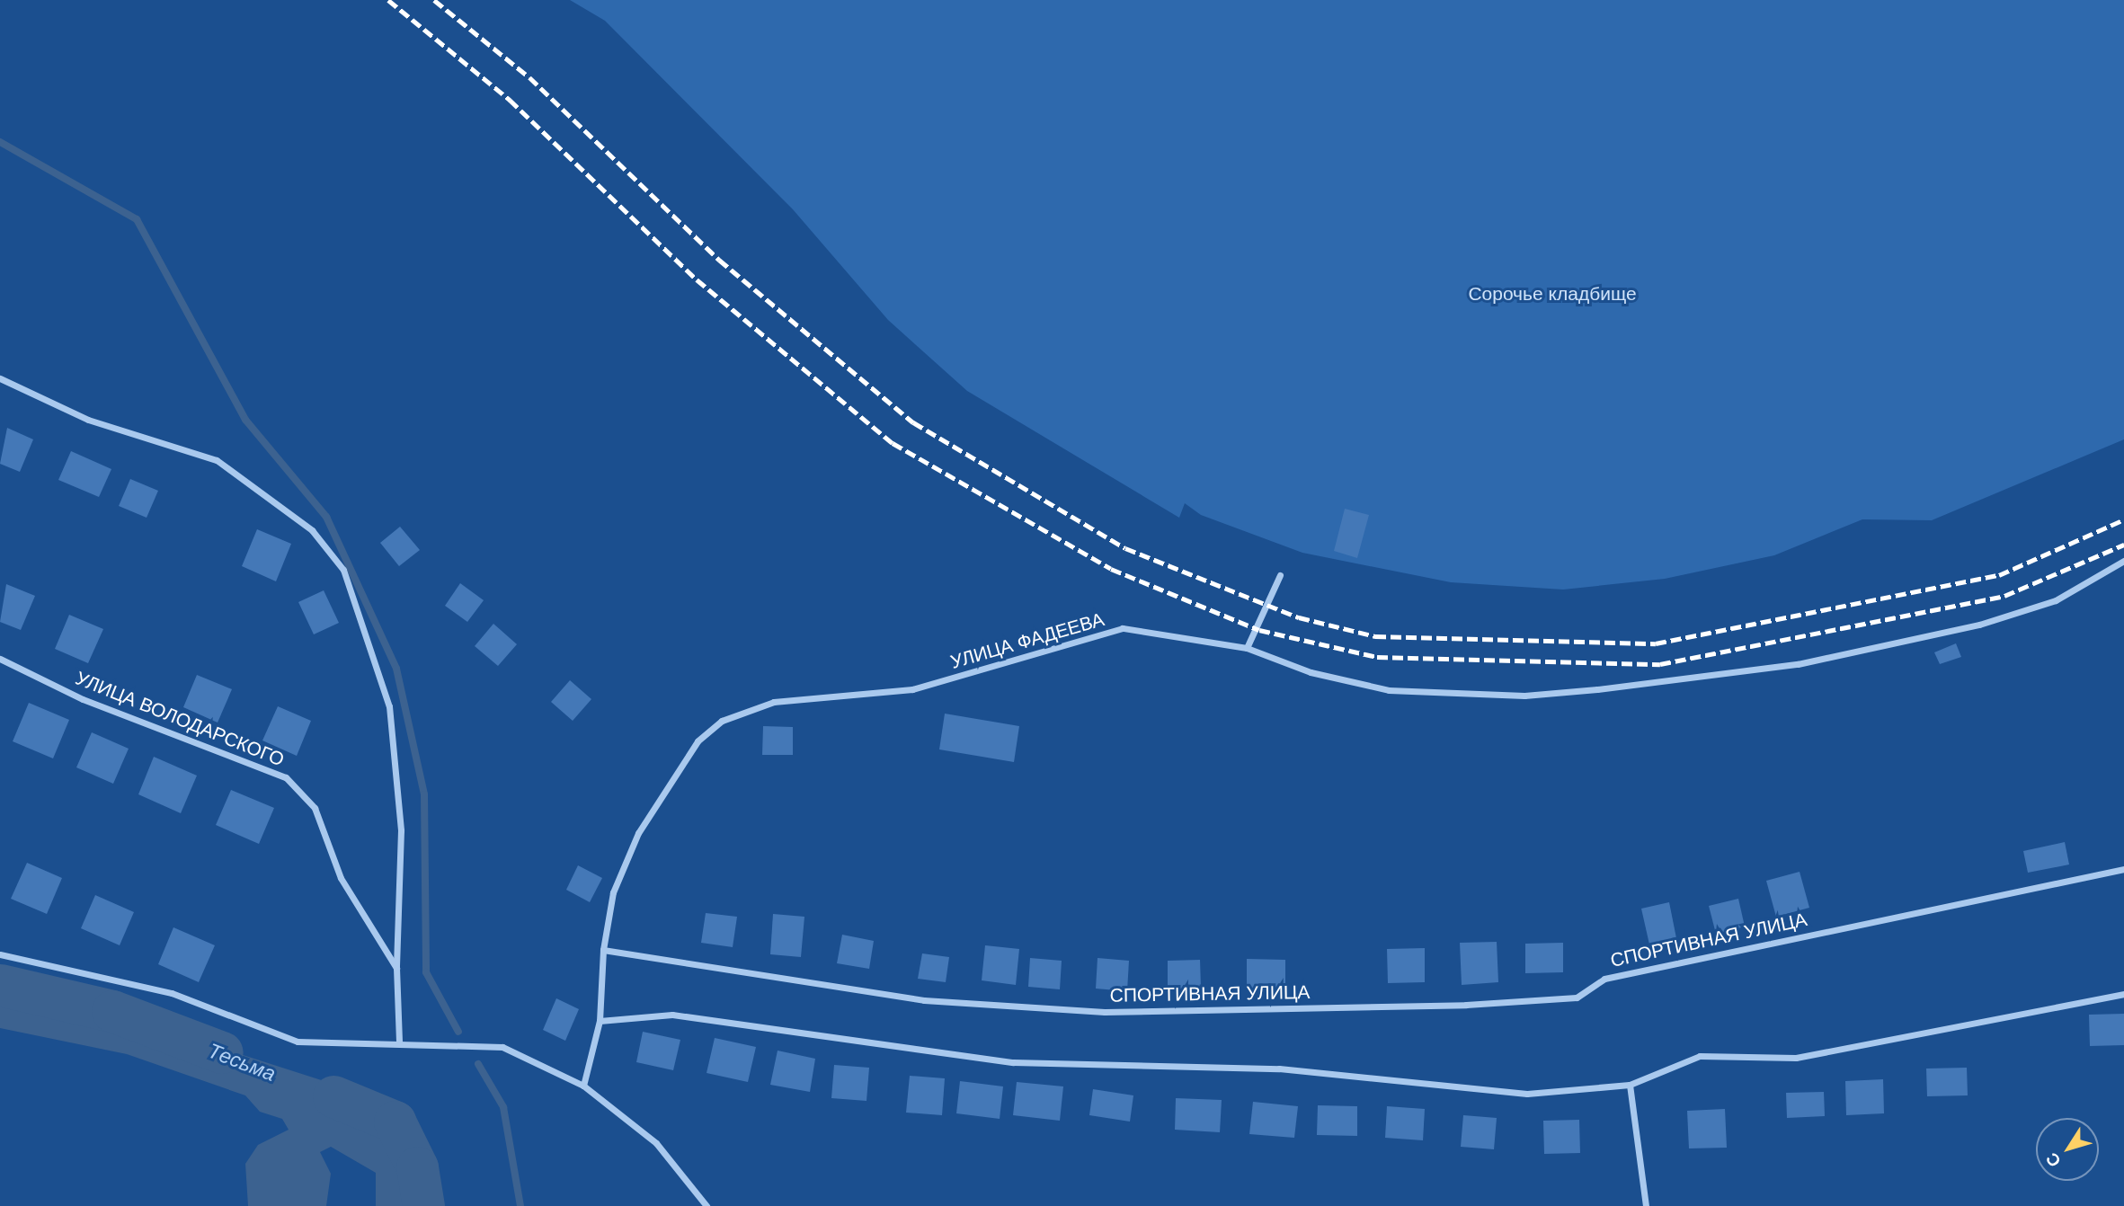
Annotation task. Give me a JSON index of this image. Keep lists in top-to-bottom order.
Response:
{
  "streets": {
    "street": ["УЛИЦА ФАДЕЕВА", "УЛИЦА ВОЛОДАРСКОГО", "СПОРТИВНАЯ УЛИЦА"]
  },
  "crossings": [
    ["УЛИЦА ФАДЕЕВА", "СПОРТИВНАЯ УЛИЦА"]
  ],
  "water": ["Тесьма"],
  "parks": ["Сорочье кладбище"],
  "north": "bottom left"
}
